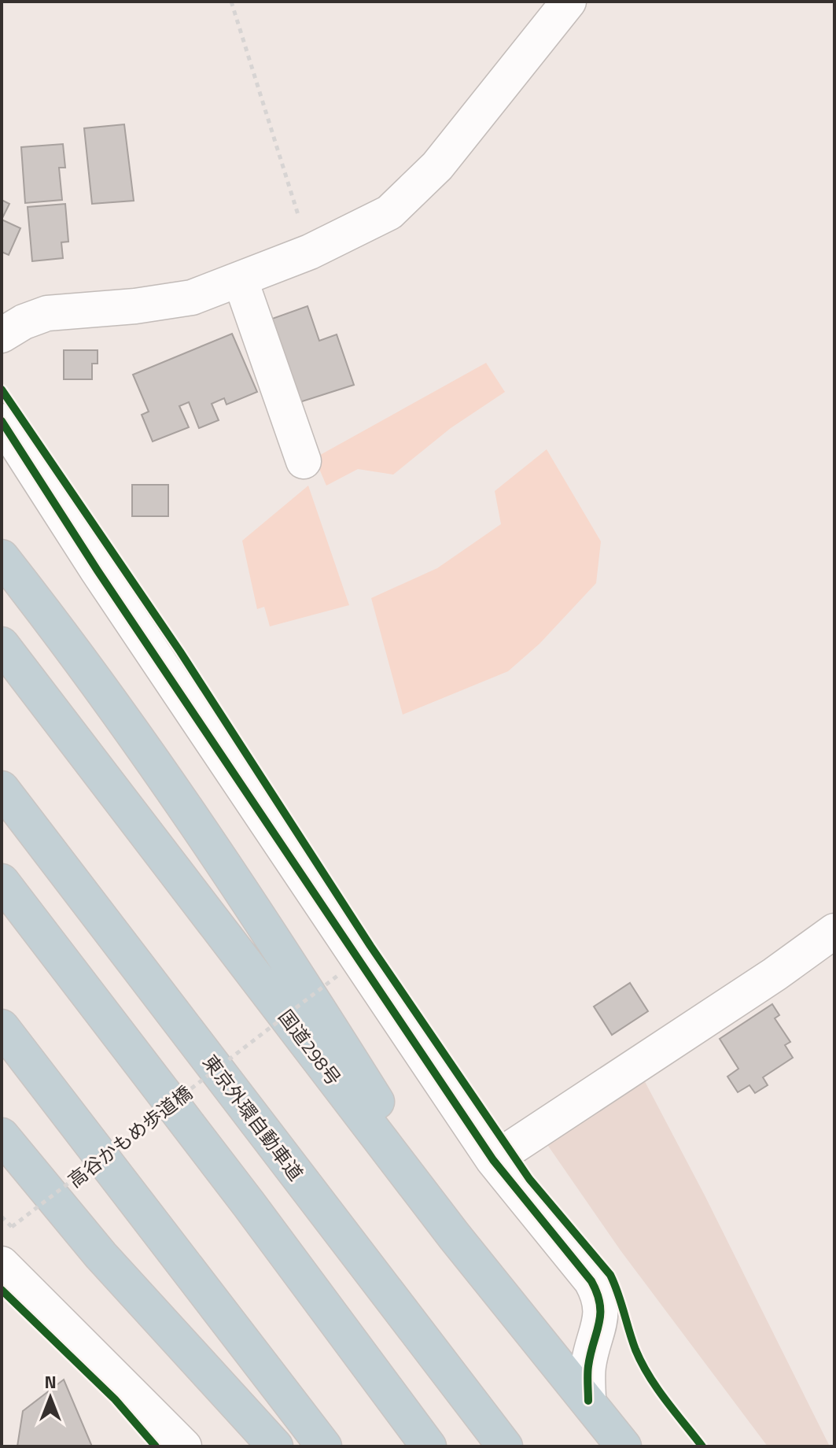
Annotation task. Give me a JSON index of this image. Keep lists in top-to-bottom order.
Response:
{
  "streets": {
    "highway": ["国道298号", "東京外環自動車道"],
    "path": ["高谷かもめ歩道橋"]
  },
  "north": "top"
}
